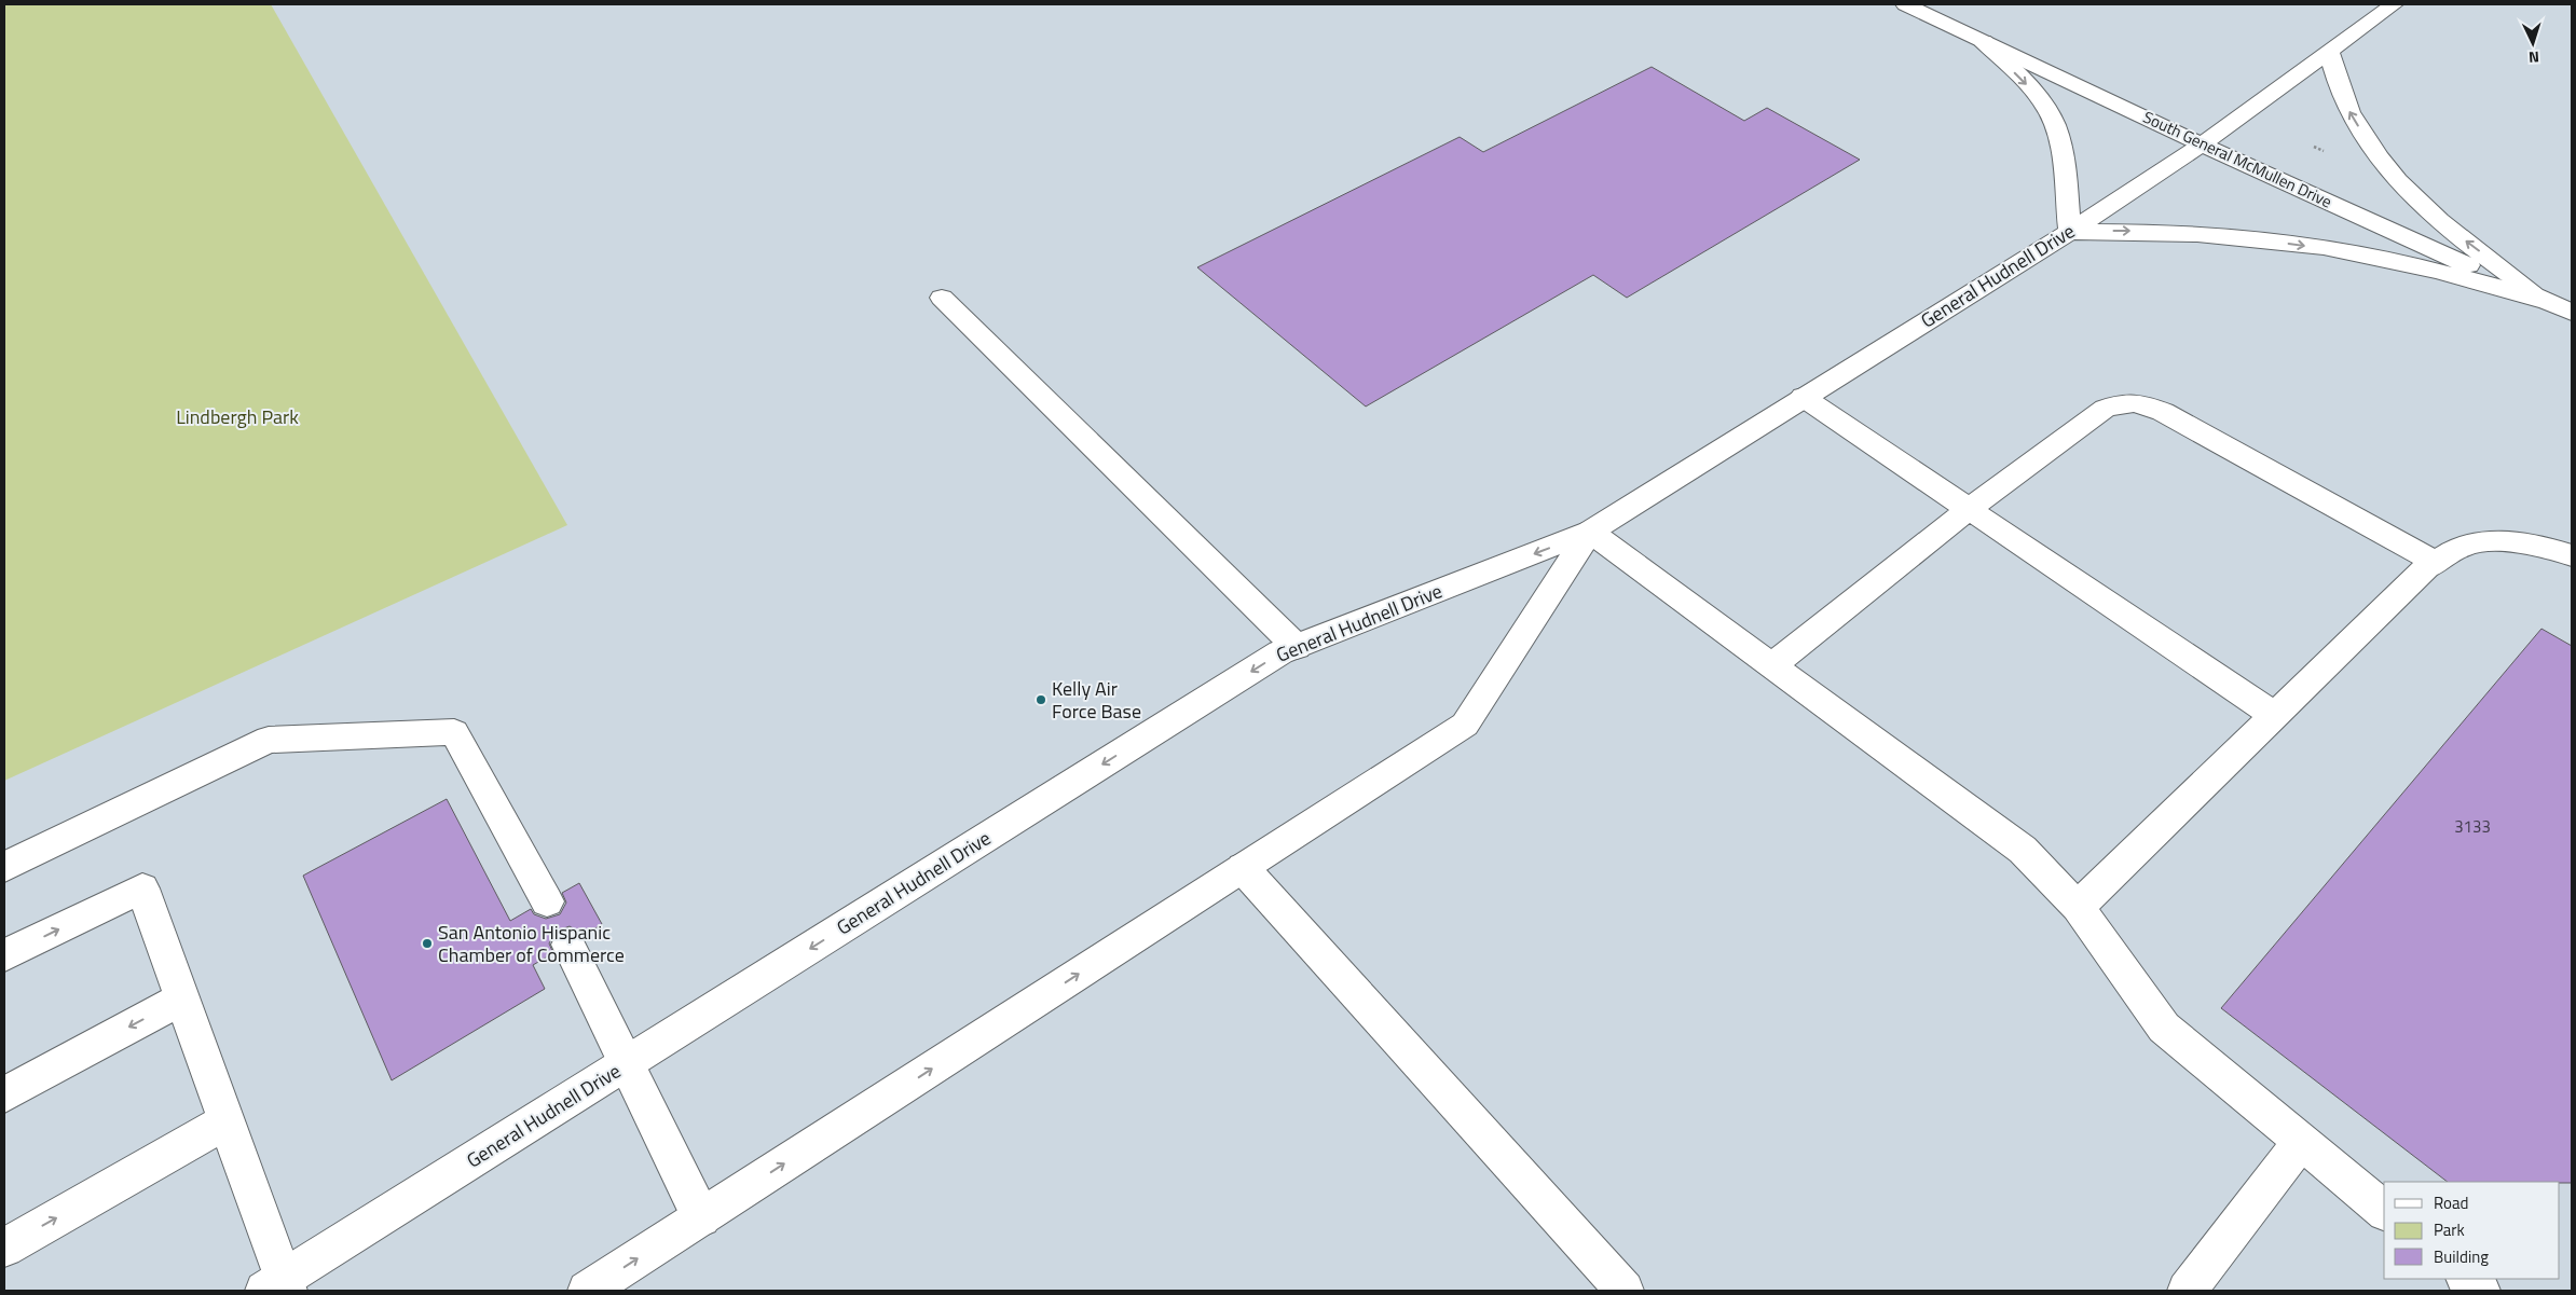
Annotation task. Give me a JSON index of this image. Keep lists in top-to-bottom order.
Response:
{
  "streets": {
    "main road": ["South General McMullen Drive", "General Hudnell Drive"]
  },
  "crossings": [
    ["South General McMullen Drive", "General Hudnell Drive"]
  ],
  "parks": ["Lindbergh Park"],
  "places": ["Kelly Air Force Base", "San Antonio Hispanic Chamber of Commerce"],
  "house_numbers": ["3133"],
  "legend": ["Road", "Park", "Building"],
  "north": "bottom"
}
